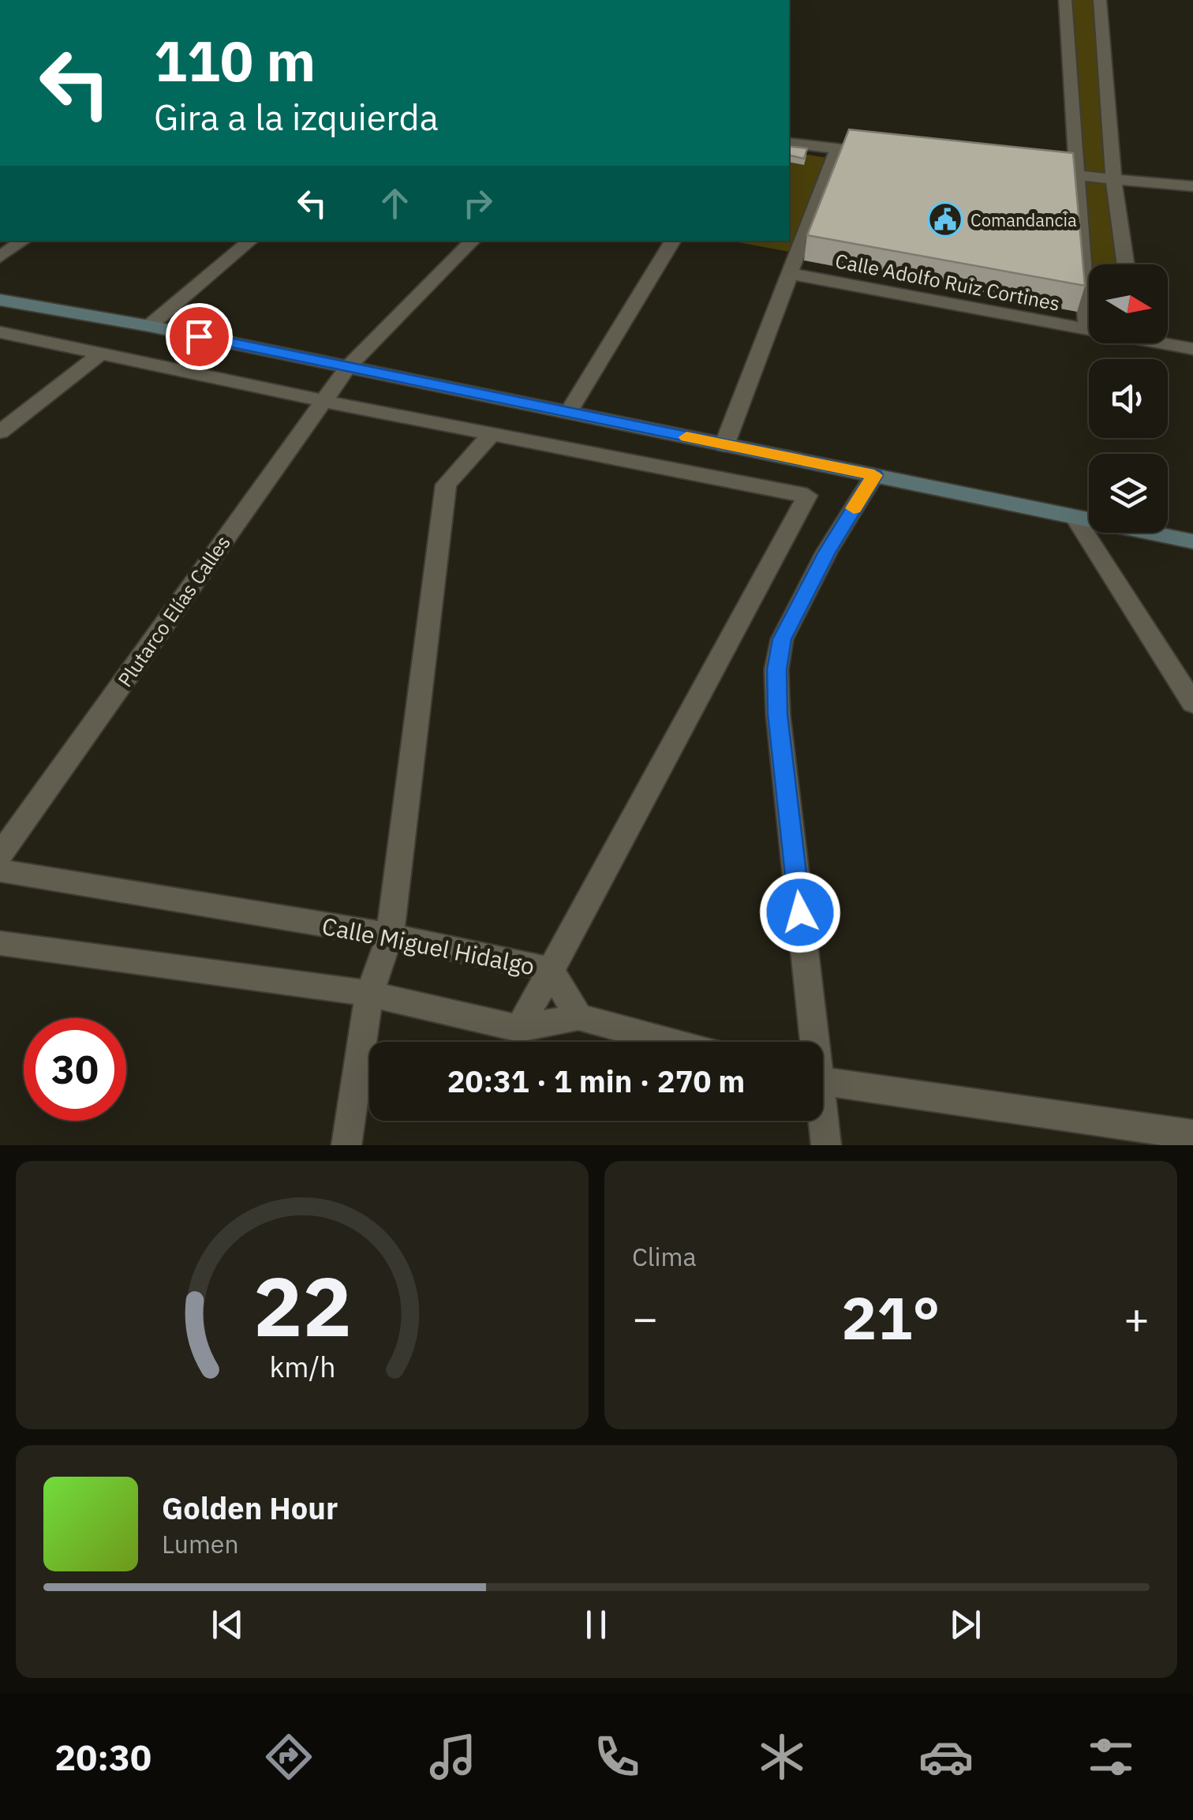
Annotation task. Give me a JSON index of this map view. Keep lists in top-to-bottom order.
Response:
{
  "streets": {
    "street": ["Calle Adolfo Ruiz Cortines", "Plutarco Elías Calles", "Calle Miguel Hidalgo"]
  },
  "places": {
    "public building": ["Comandancia"]
  },
  "north": "right",
  "page": {
    "turn": ["110 m", "Gira a la izquierda"],
    "limit": "30",
    "trip": "20:31 · 1 min · 270 m",
    "tile": "Clima",
    "heat": ["−", "21°", "+"],
    "song": ["Golden Hour", "Lumen"],
    "tabs": "20:30",
    "gauge": ["22", "km/h"]
  }
}
